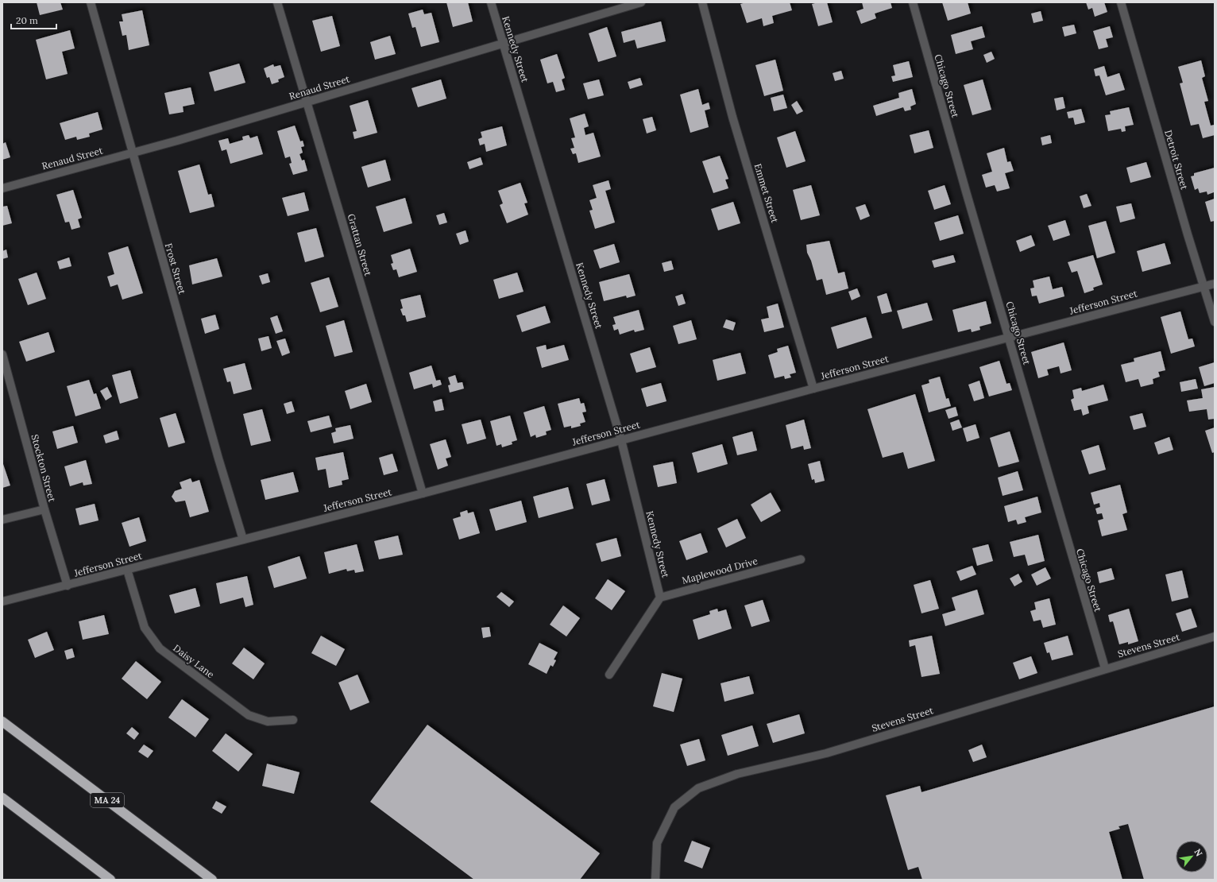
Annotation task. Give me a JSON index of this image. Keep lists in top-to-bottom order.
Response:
{
  "streets": {
    "highway": ["MA 24"],
    "street": [
      "Kennedy Street",
      "Chicago Street",
      "Renaud Street",
      "Detroit Street",
      "Emmet Street",
      "Grattan Street",
      "Frost Street",
      "Jefferson Street",
      "Stockton Street",
      "Maplewood Drive",
      "Stevens Street",
      "Daisy Lane"
    ]
  },
  "crossings": [
    ["Kennedy Street", "Renaud Street"],
    ["Kennedy Street", "Jefferson Street"],
    ["Kennedy Street", "Maplewood Drive"],
    ["Chicago Street", "Jefferson Street"],
    ["Chicago Street", "Stevens Street"],
    ["Renaud Street", "Grattan Street"],
    ["Renaud Street", "Frost Street"],
    ["Detroit Street", "Jefferson Street"],
    ["Emmet Street", "Jefferson Street"],
    ["Grattan Street", "Jefferson Street"],
    ["Frost Street", "Jefferson Street"],
    ["Jefferson Street", "Stockton Street"],
    ["Jefferson Street", "Daisy Lane"]
  ],
  "scale_bar": "20 m",
  "north": "top right"
}
